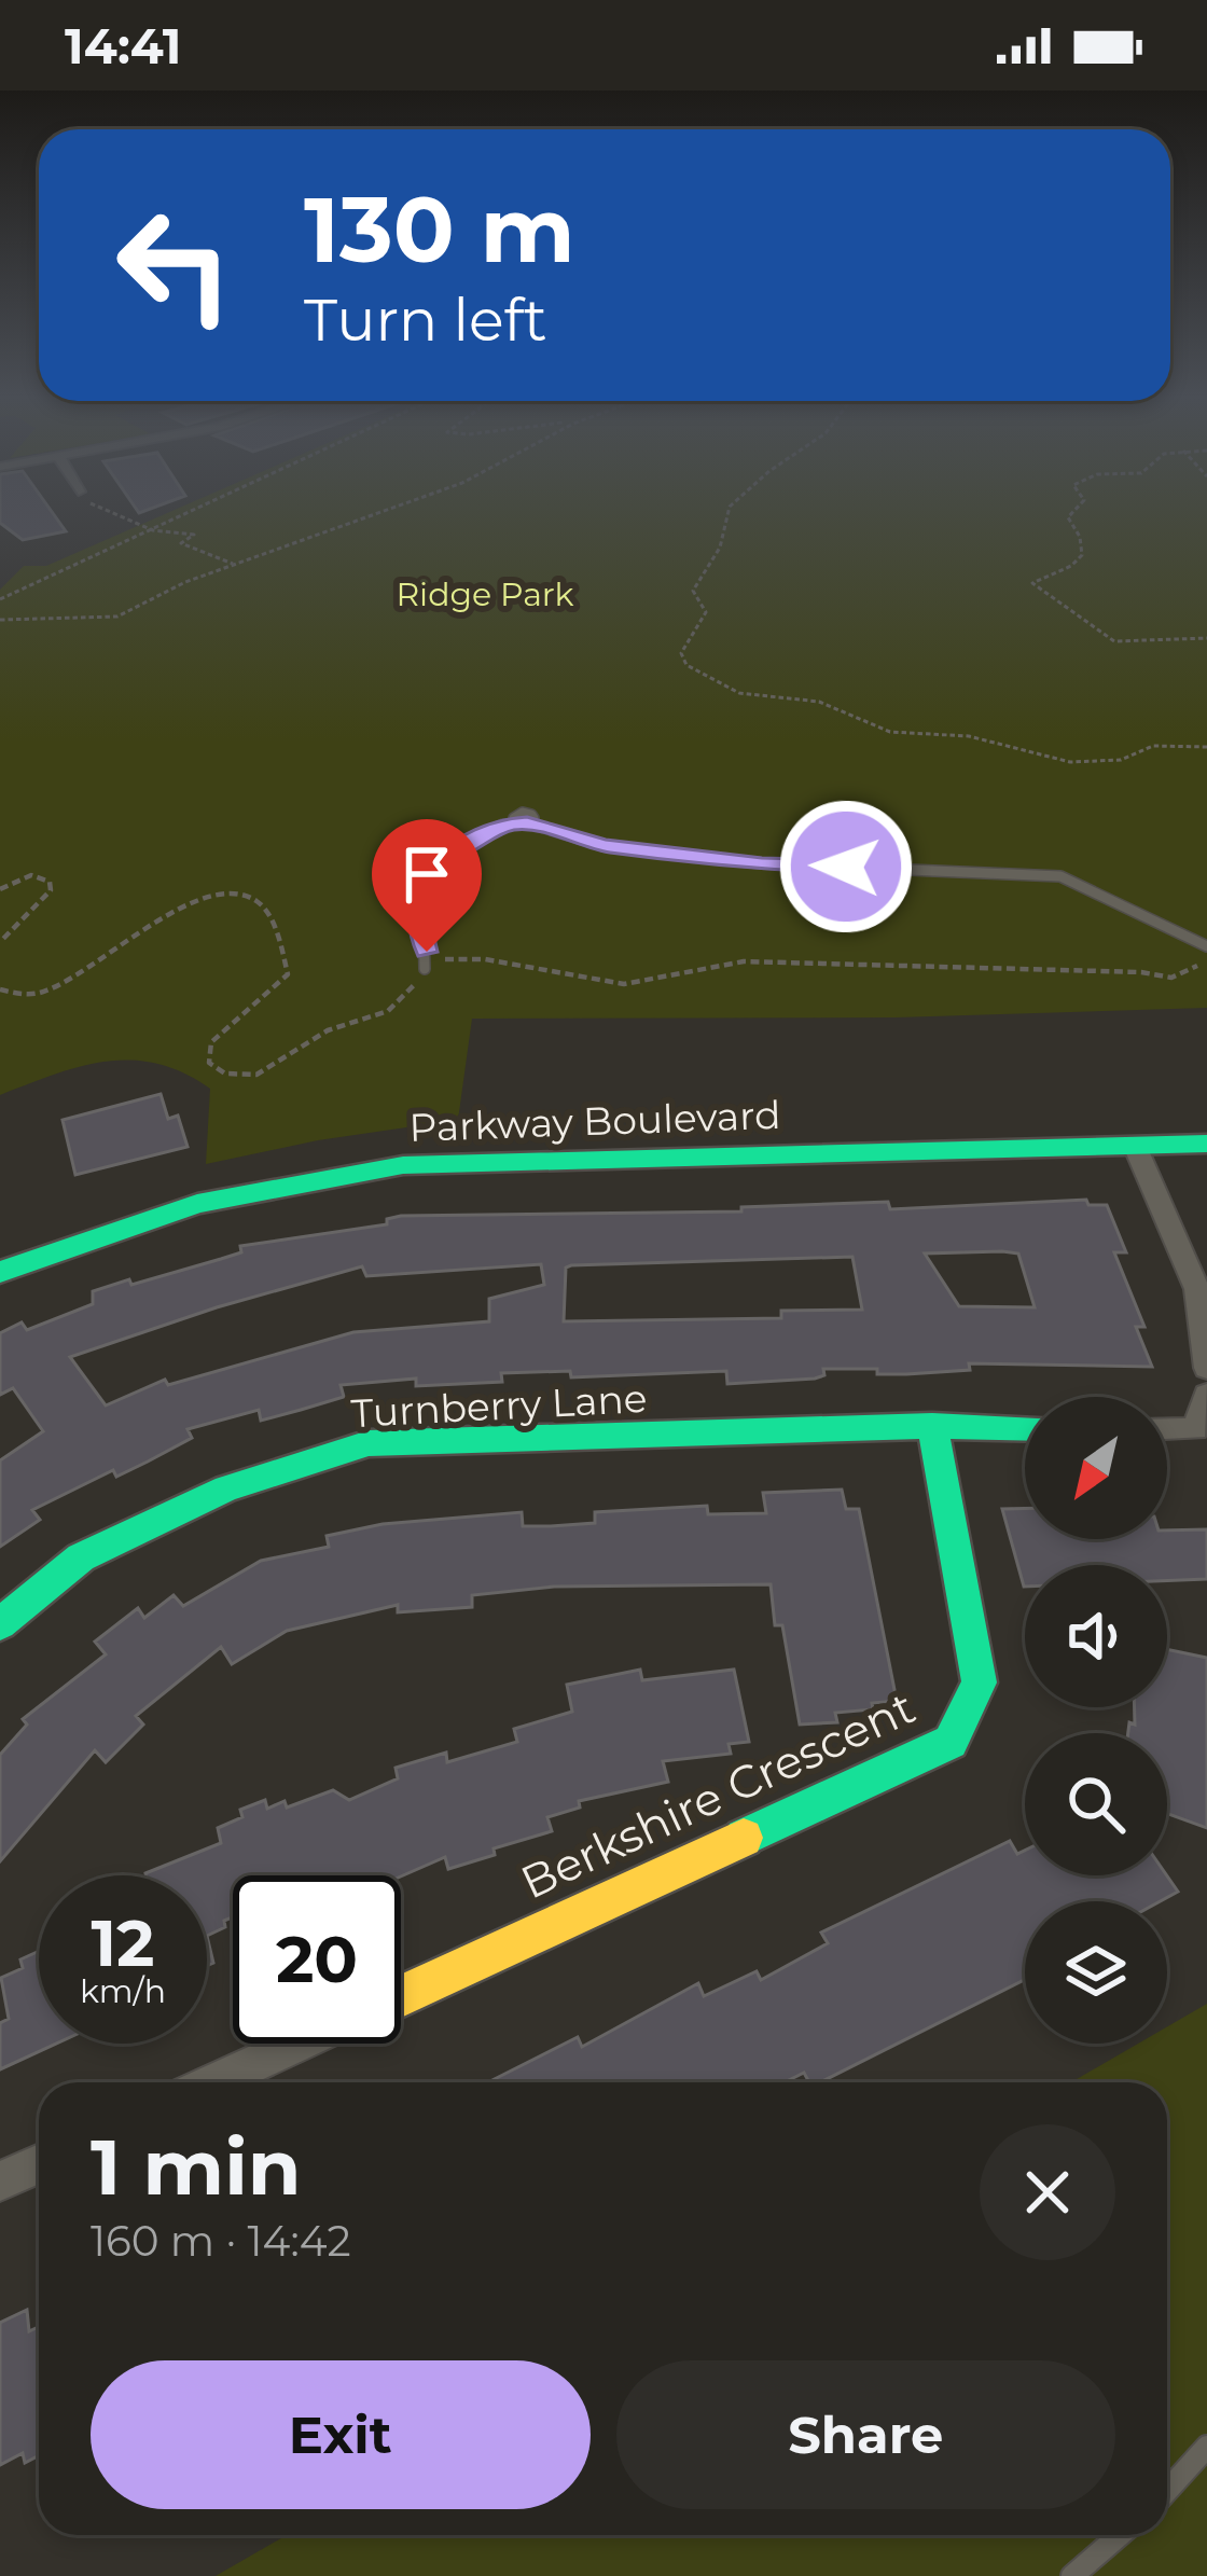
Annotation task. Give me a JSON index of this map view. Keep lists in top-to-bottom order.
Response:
{
  "streets": {
    "street": ["Parkway Boulevard", "Turnberry Lane", "Berkshire Crescent"]
  },
  "crossings": [
    ["Turnberry Lane", "Berkshire Crescent"]
  ],
  "parks": ["Ridge Park"],
  "north": "bottom left",
  "page": {
    "status": "14:41",
    "turn": ["130 m", "Turn left"],
    "speed": "12 km/h",
    "limit": "20",
    "heading": ["1 min", "160 m · 14:42"],
    "buttons": ["Exit", "Share"]
  }
}
